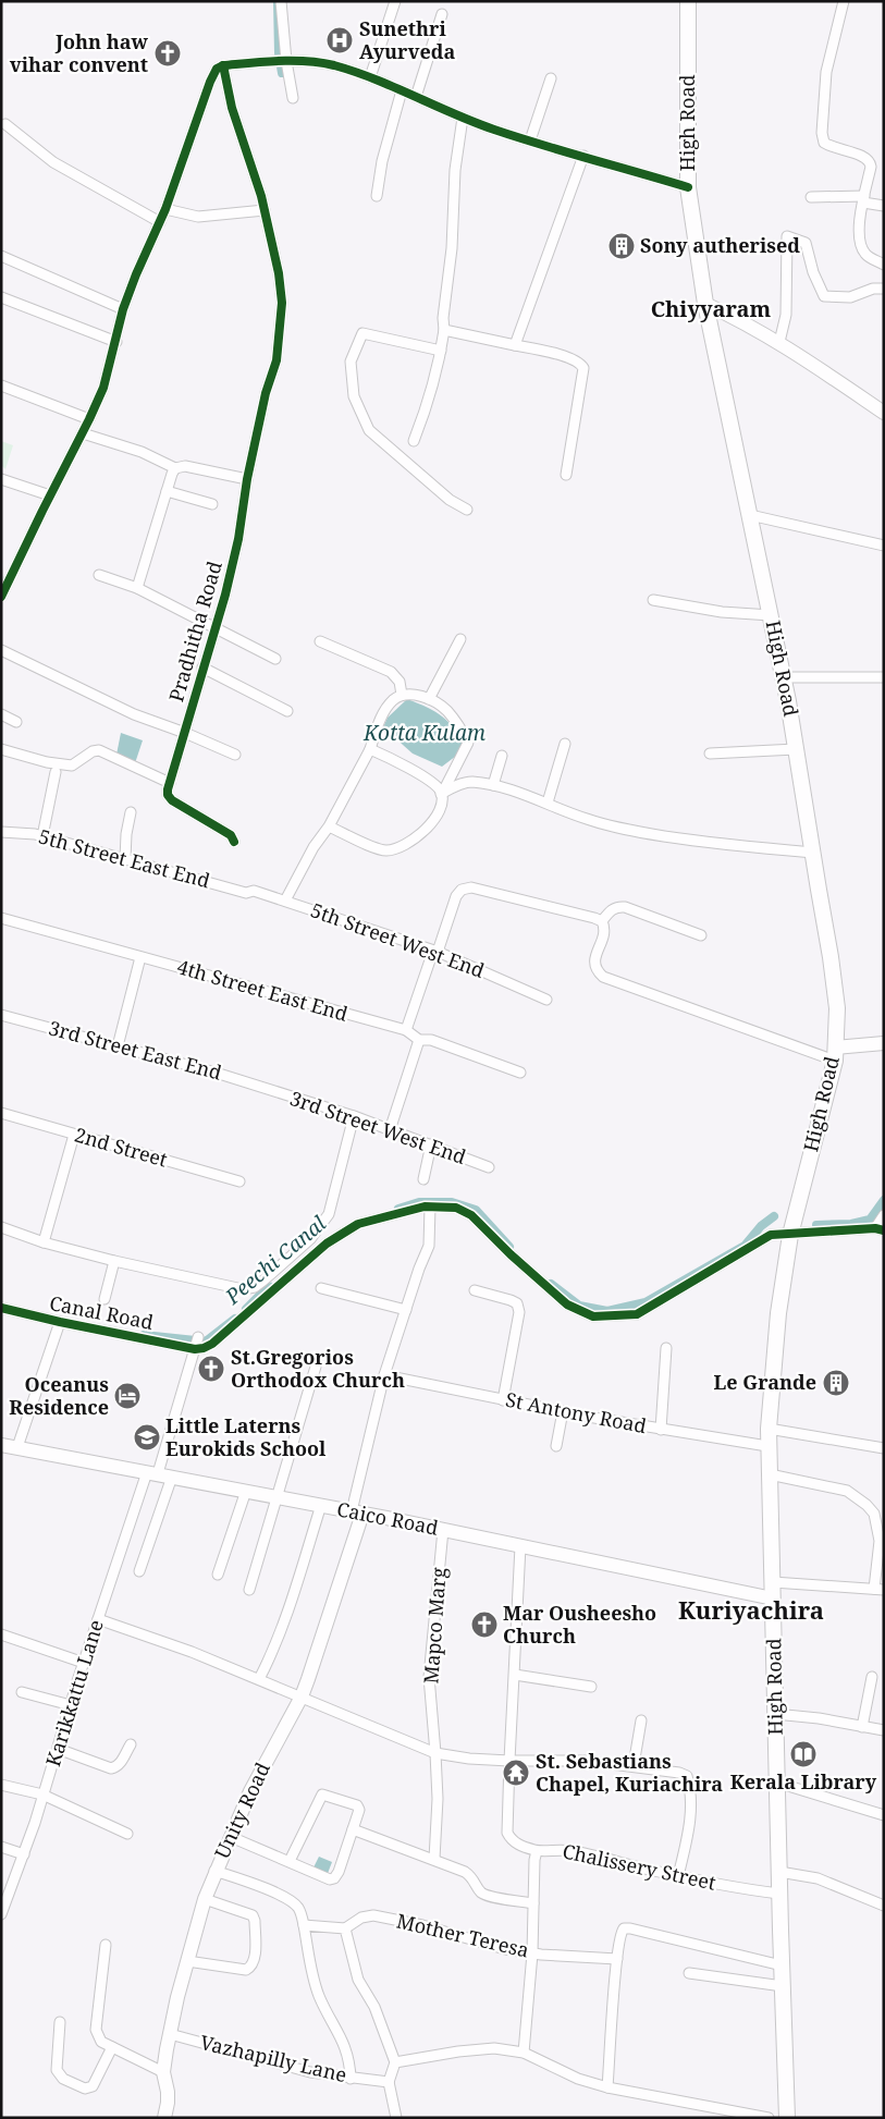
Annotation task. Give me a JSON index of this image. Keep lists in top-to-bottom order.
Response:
{
  "streets": {
    "main road": ["High Road"],
    "street": [
      "Pradhitha Road",
      "5th Street East End",
      "5th Street West End",
      "4th Street East End",
      "3rd Street East End",
      "3rd Street West End",
      "2nd Street",
      "Canal Road",
      "St Antony Road",
      "Caico Road",
      "Mapco Marg",
      "Karikkattu Lane",
      "Unity Road",
      "Chalissery Street",
      "Mother Teresa",
      "Vazhapilly Lane"
    ]
  },
  "crossings": [
    ["High Road", "St Antony Road"],
    ["High Road", "Caico Road"],
    ["High Road", "Chalissery Street"],
    ["5th Street East End", "5th Street West End"],
    ["3rd Street East End", "3rd Street West End"],
    ["Canal Road", "Karikkattu Lane"],
    ["Caico Road", "Mapco Marg"],
    ["Caico Road", "Karikkattu Lane"],
    ["Caico Road", "Unity Road"],
    ["Unity Road", "Vazhapilly Lane"],
    ["Chalissery Street", "Mother Teresa"]
  ],
  "districts": ["Chiyyaram", "Kuriyachira"],
  "water": ["Kotta Kulam", "Peechi Canal"],
  "places": {
    "hospital": ["Sunethri Ayurveda"],
    "church": ["John haw vihar convent", "St.Gregorios Orthodox Church", "Mar Ousheesho Church"],
    "building": ["Sony autherised", "Le Grande"],
    "hotel": ["Oceanus Residence"],
    "school or university": ["Little Laterns Eurokids School"],
    "library": ["Kerala Library"],
    "temple": ["St. Sebastians Chapel, Kuriachira"]
  }
}
